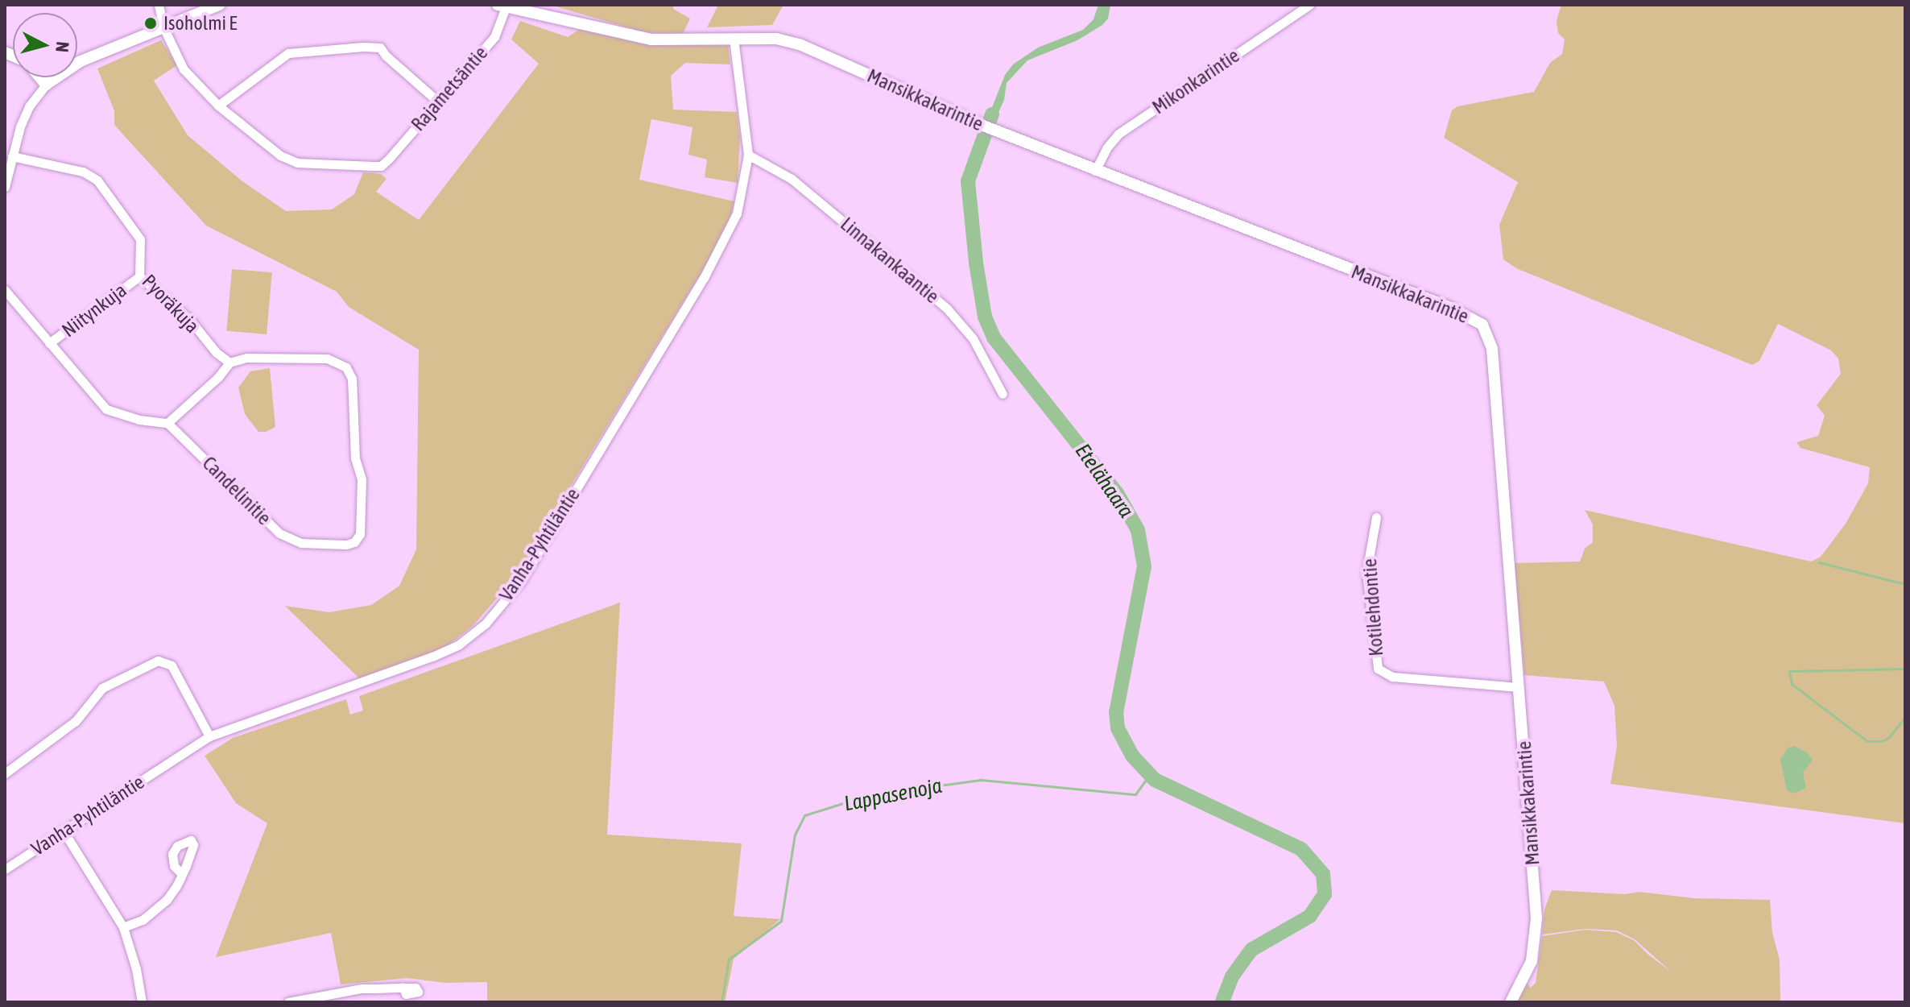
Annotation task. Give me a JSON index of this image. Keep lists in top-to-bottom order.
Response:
{
  "streets": {
    "street": [
      "Mikonkarintie",
      "Rajametsäntie",
      "Mansikkakarintie",
      "Linnakankaantie",
      "Pyoräkuja",
      "Niitynkuja",
      "Candelinitie",
      "Vanha-Pyhtiläntie",
      "Kotilehdontie"
    ]
  },
  "crossings": [
    ["Mikonkarintie", "Mansikkakarintie"],
    ["Rajametsäntie", "Mansikkakarintie"],
    ["Mansikkakarintie", "Vanha-Pyhtiläntie"],
    ["Mansikkakarintie", "Kotilehdontie"],
    ["Linnakankaantie", "Vanha-Pyhtiläntie"],
    ["Pyoräkuja", "Niitynkuja"],
    ["Pyoräkuja", "Candelinitie"]
  ],
  "water": ["Etelähaara", "Lappasenoja"],
  "places": ["Isoholmi E"],
  "north": "right"
}
